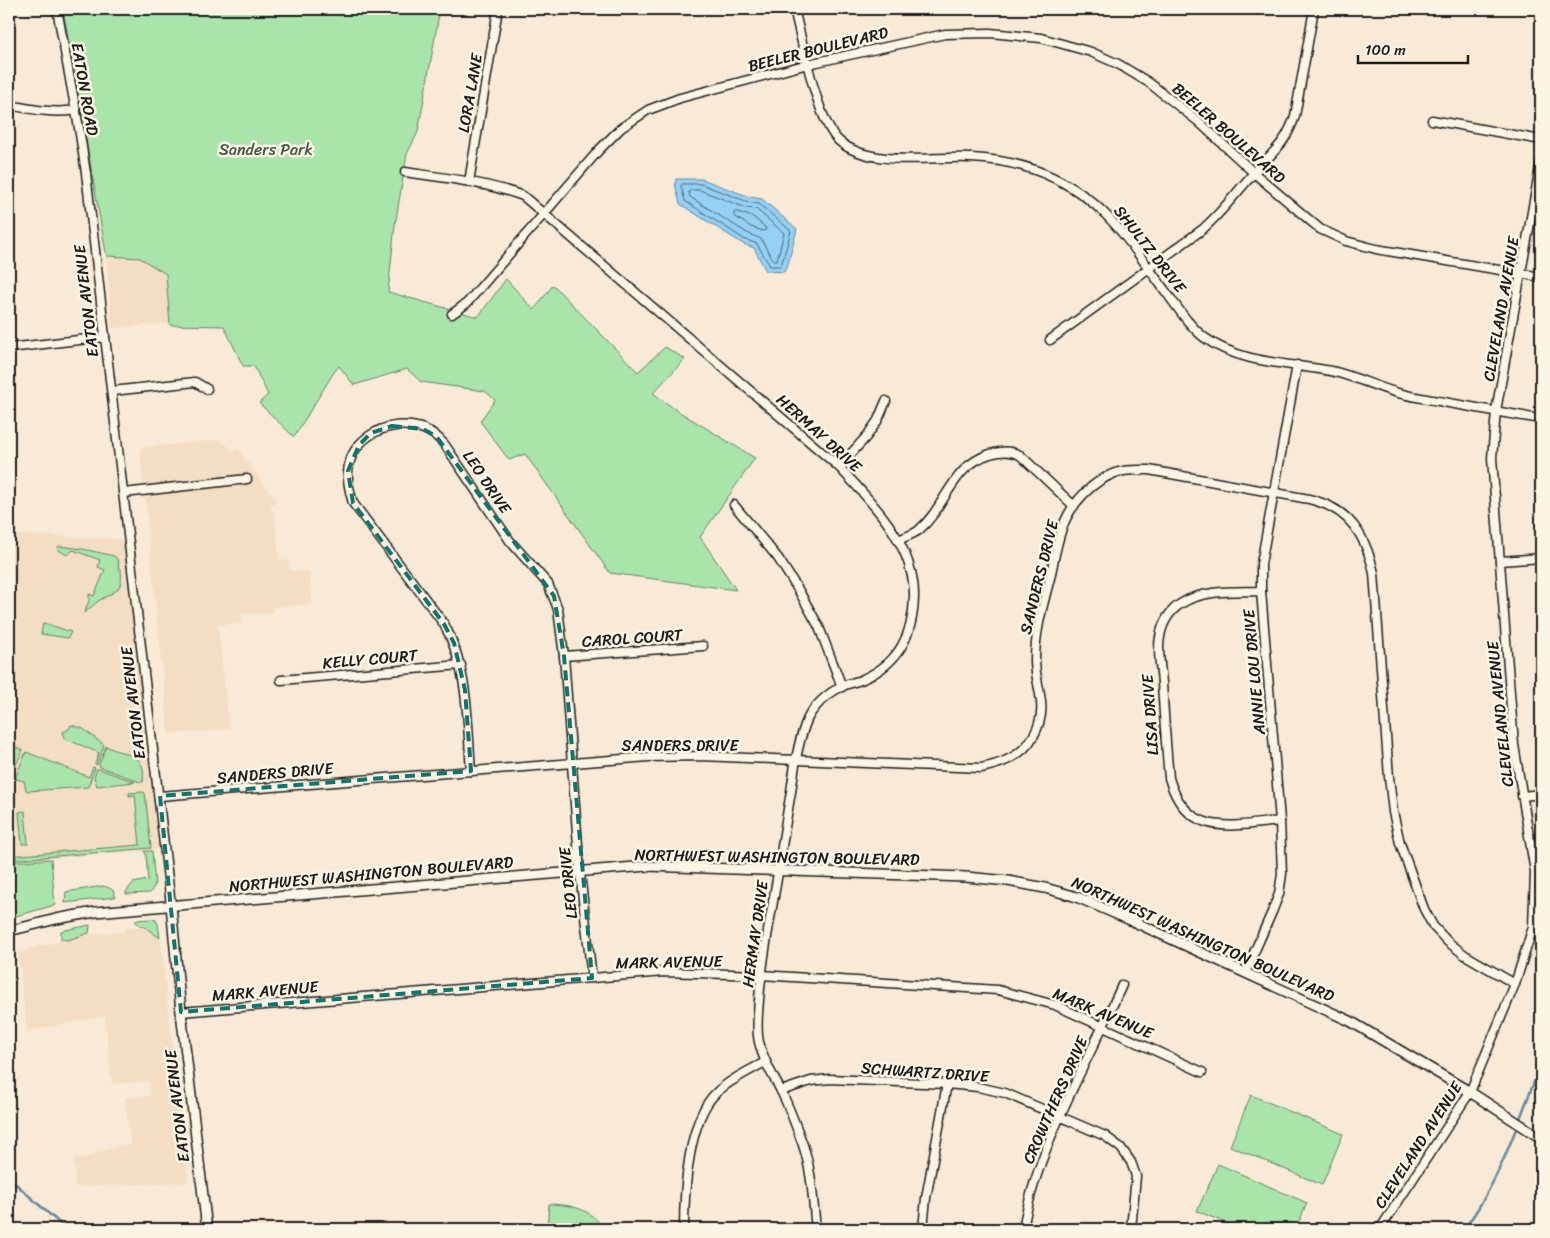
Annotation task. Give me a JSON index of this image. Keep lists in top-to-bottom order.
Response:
{
  "streets": {
    "main road": ["EATON AVENUE", "NORTHWEST WASHINGTON BOULEVARD"],
    "street": [
      "BEELER BOULEVARD",
      "EATON ROAD",
      "LORA LANE",
      "SHULTZ DRIVE",
      "CLEVELAND AVENUE",
      "HERMAY DRIVE",
      "LEO DRIVE",
      "SANDERS DRIVE",
      "CAROL COURT",
      "KELLY COURT",
      "ANNIE LOU DRIVE",
      "LISA DRIVE",
      "MARK AVENUE",
      "SCHWARTZ DRIVE",
      "CROWTHERS DRIVE"
    ]
  },
  "crossings": [
    ["BEELER BOULEVARD", "SHULTZ DRIVE"],
    ["BEELER BOULEVARD", "CLEVELAND AVENUE"],
    ["BEELER BOULEVARD", "HERMAY DRIVE"],
    ["EATON ROAD", "EATON AVENUE"],
    ["LORA LANE", "HERMAY DRIVE"],
    ["SHULTZ DRIVE", "CLEVELAND AVENUE"],
    ["SHULTZ DRIVE", "ANNIE LOU DRIVE"],
    ["EATON AVENUE", "SANDERS DRIVE"],
    ["EATON AVENUE", "NORTHWEST WASHINGTON BOULEVARD"],
    ["EATON AVENUE", "MARK AVENUE"],
    ["CLEVELAND AVENUE", "SANDERS DRIVE"],
    ["CLEVELAND AVENUE", "NORTHWEST WASHINGTON BOULEVARD"],
    ["HERMAY DRIVE", "SANDERS DRIVE"],
    ["HERMAY DRIVE", "NORTHWEST WASHINGTON BOULEVARD"],
    ["HERMAY DRIVE", "MARK AVENUE"],
    ["HERMAY DRIVE", "SCHWARTZ DRIVE"],
    ["LEO DRIVE", "SANDERS DRIVE"],
    ["LEO DRIVE", "CAROL COURT"],
    ["LEO DRIVE", "KELLY COURT"],
    ["LEO DRIVE", "NORTHWEST WASHINGTON BOULEVARD"],
    ["LEO DRIVE", "MARK AVENUE"],
    ["SANDERS DRIVE", "ANNIE LOU DRIVE"],
    ["ANNIE LOU DRIVE", "LISA DRIVE"],
    ["ANNIE LOU DRIVE", "NORTHWEST WASHINGTON BOULEVARD"],
    ["MARK AVENUE", "CROWTHERS DRIVE"],
    ["SCHWARTZ DRIVE", "CROWTHERS DRIVE"]
  ],
  "parks": ["Sanders Park"],
  "scale_bar": "100 m"
}
